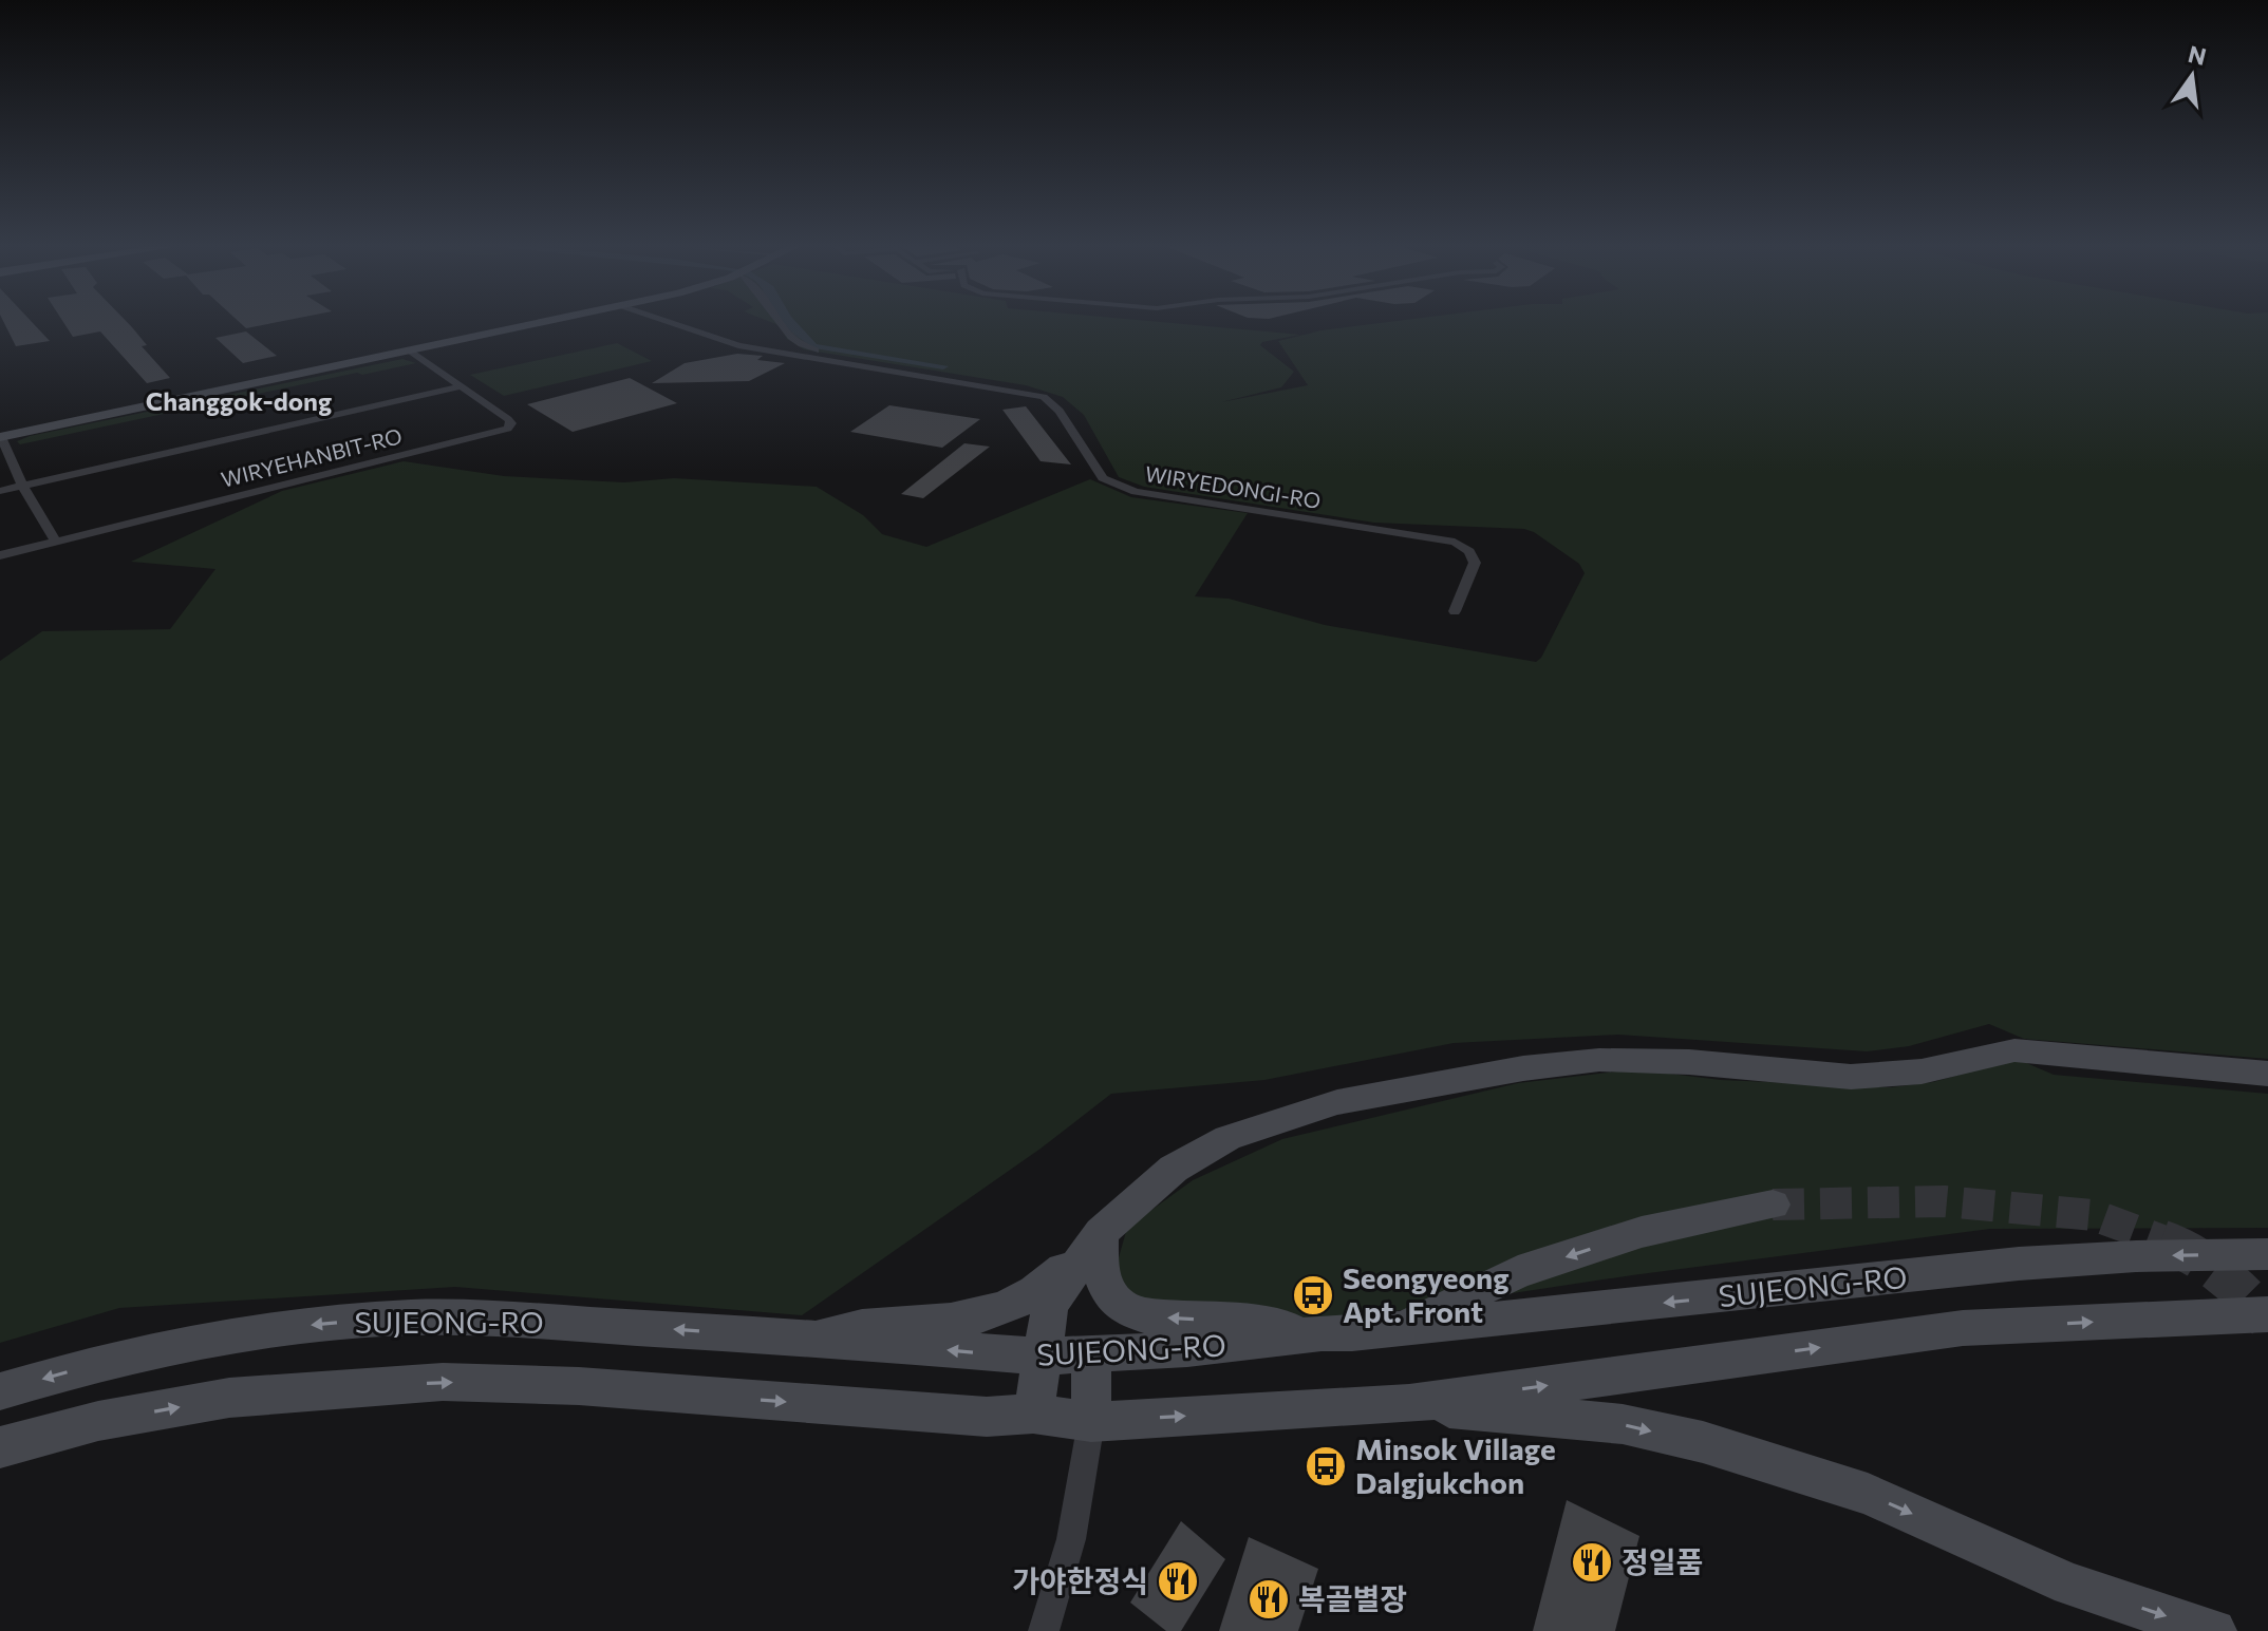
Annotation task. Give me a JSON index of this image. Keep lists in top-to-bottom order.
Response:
{
  "streets": {
    "main road": ["SUJEONG-RO"],
    "street": ["WIRYEHANBIT-RO", "WIRYEDONGI-RO"]
  },
  "districts": ["Changgok-dong"],
  "places": {
    "bus stop": ["Seongyeong Apt. Front", "Minsok Village Dalgjukchon"],
    "restaurant": ["정일품", "가야한정식", "복골별장"]
  },
  "north": "top"
}
